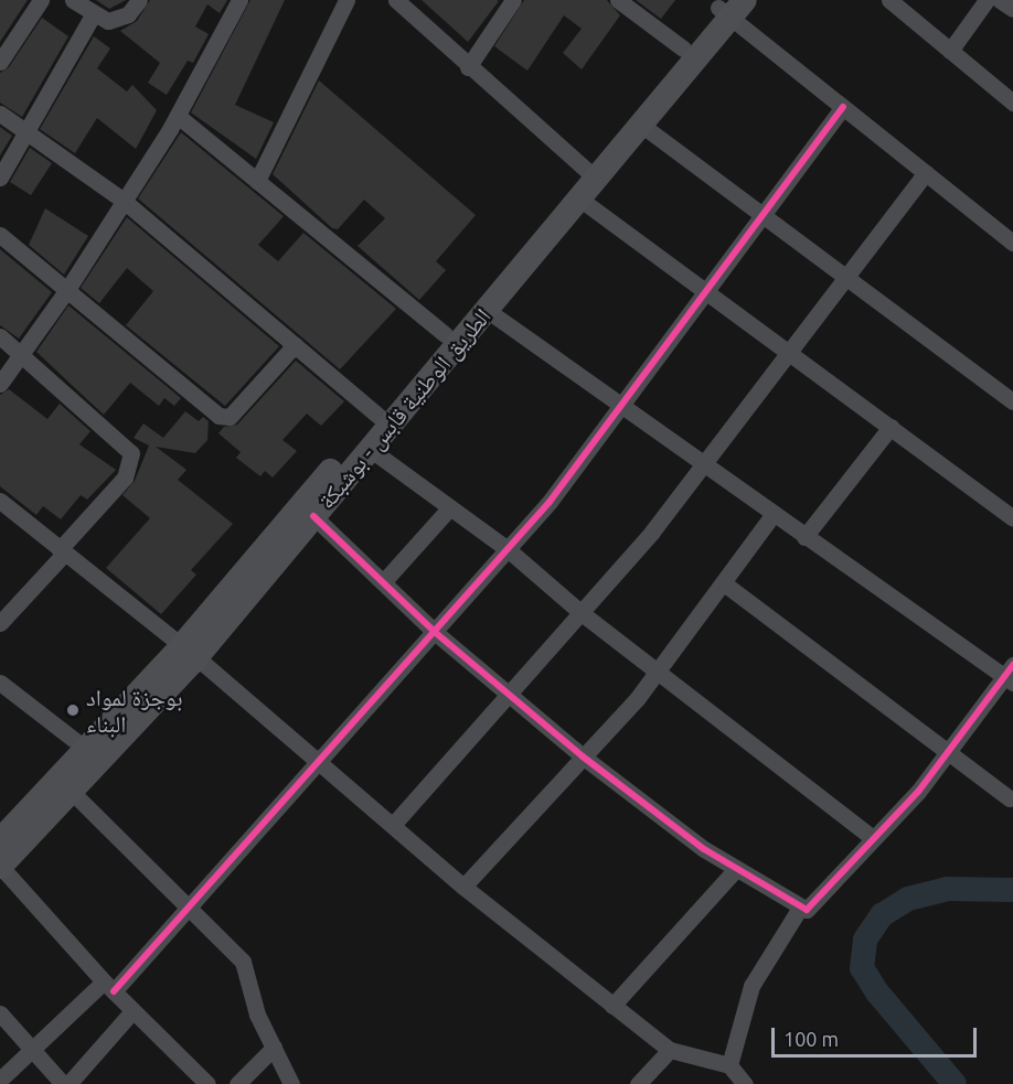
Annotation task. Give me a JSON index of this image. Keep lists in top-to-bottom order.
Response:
{
  "streets": {
    "main road": ["الطريق الوطنية قابس - بوشبكة"]
  },
  "places": ["بوجزة لمواد البناء"],
  "scale_bar": "100 m"
}
